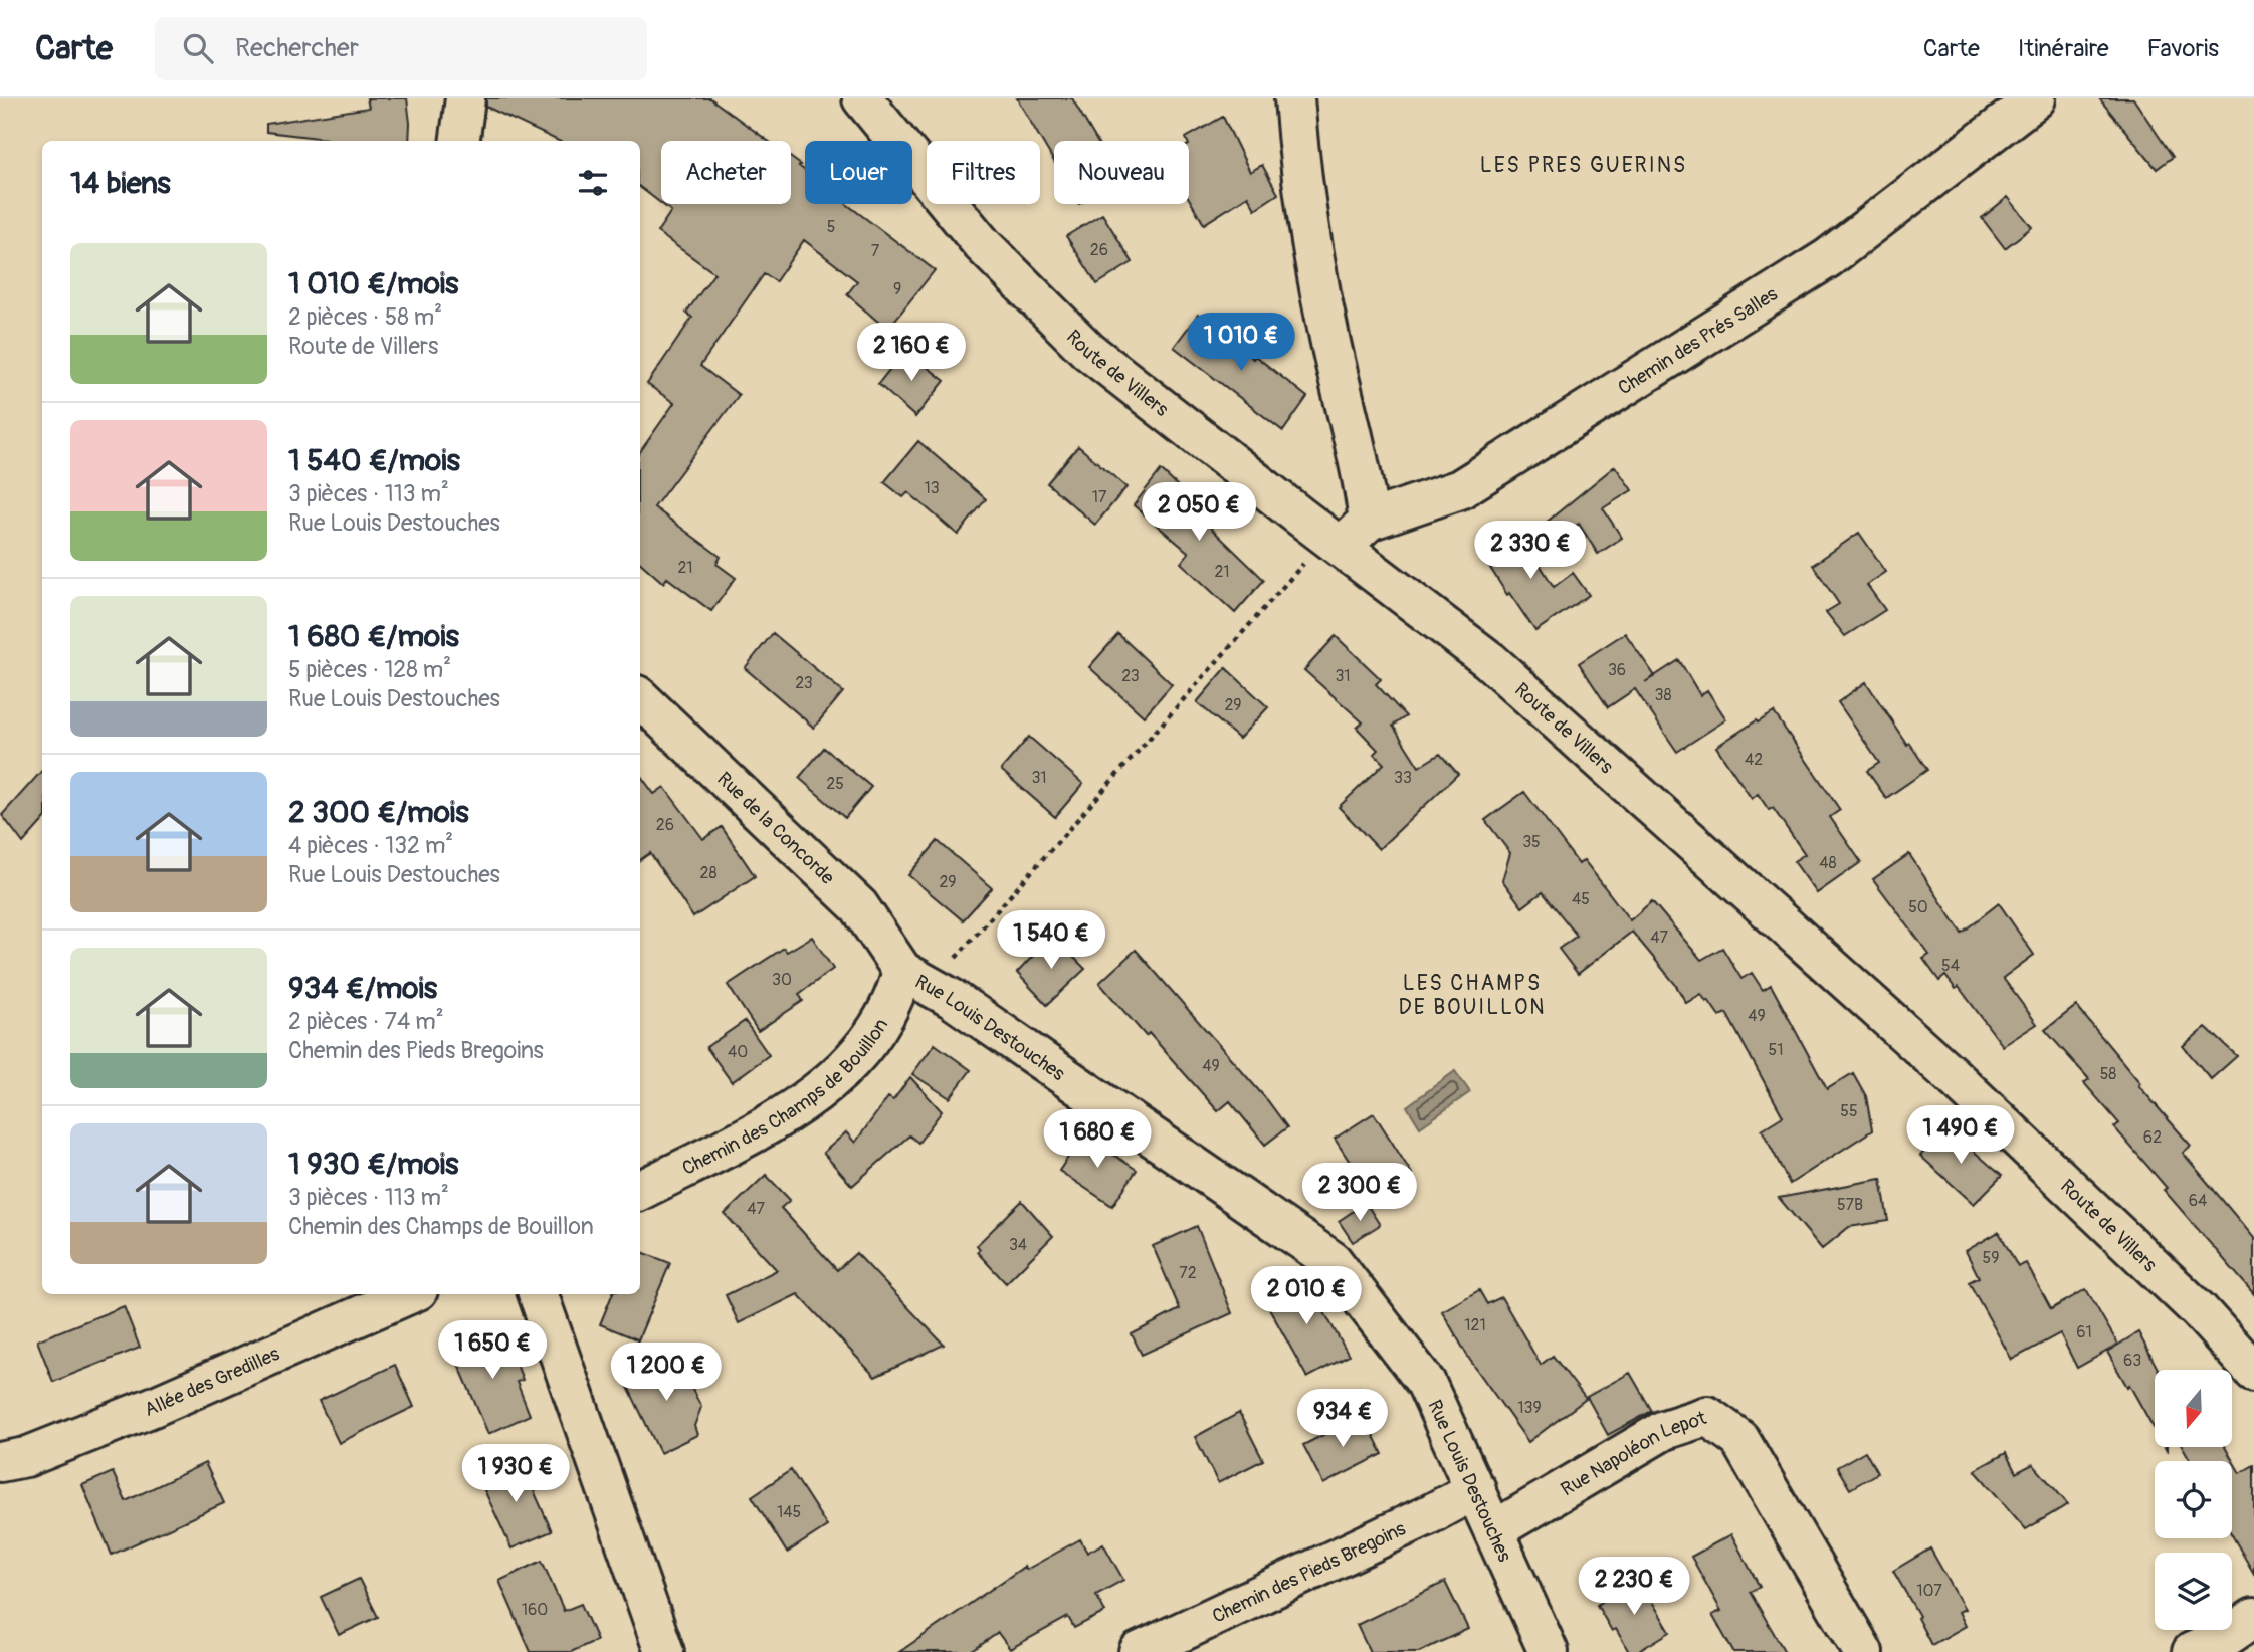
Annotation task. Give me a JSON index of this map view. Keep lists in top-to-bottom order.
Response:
{
  "streets": {
    "street": [
      "Chemin des Prés Salles",
      "Route de Villers",
      "Rue de la Concorde",
      "Rue Louis Destouches",
      "Chemin des Champs de Bouillon",
      "Allée des Gredilles",
      "Rue Napoléon Lepot",
      "Chemin des Pieds Bregoins"
    ]
  },
  "crossings": [
    ["Chemin des Prés Salles", "Route de Villers"],
    ["Rue de la Concorde", "Rue Louis Destouches"],
    ["Rue de la Concorde", "Chemin des Champs de Bouillon"],
    ["Rue Louis Destouches", "Chemin des Champs de Bouillon"],
    ["Rue Louis Destouches", "Rue Napoléon Lepot"],
    ["Rue Louis Destouches", "Chemin des Pieds Bregoins"]
  ],
  "districts": ["LES PRES GUERINS", "LES CHAMPS DE BOUILLON"],
  "house_numbers": [
    "5",
    "26",
    "7",
    "9",
    "13",
    "17",
    "21",
    "21",
    "36",
    "23",
    "31",
    "23",
    "38",
    "29",
    "42",
    "31",
    "33",
    "25",
    "26",
    "35",
    "48",
    "28",
    "29",
    "45",
    "50",
    "47",
    "54",
    "30",
    "49",
    "51",
    "40",
    "49",
    "58",
    "55",
    "62",
    "64",
    "57B",
    "47",
    "34",
    "59",
    "72",
    "121",
    "61",
    "63",
    "139",
    "145",
    "107",
    "160"
  ],
  "north": "bottom",
  "page": {
    "header": "Carte",
    "search": "Rechercher",
    "nav": ["Carte", "Itinéraire", "Favoris"],
    "chip": [
      "Acheter",
      "Louer",
      "Filtres",
      "Nouveau"
    ],
    "heading": "14 biens",
    "list": [
      {
        "name": "1 010 €/mois",
        "note": "2 pièces · 58 m² · Route de Villers"
      },
      {
        "name": "1 540 €/mois",
        "note": "3 pièces · 113 m² · Rue Louis Destouches"
      },
      {
        "name": "1 680 €/mois",
        "note": "5 pièces · 128 m² · Rue Louis Destouches"
      },
      {
        "name": "2 300 €/mois",
        "note": "4 pièces · 132 m² · Rue Louis Destouches"
      },
      {
        "name": "934 €/mois",
        "note": "2 pièces · 74 m² · Chemin des Pieds Bregoins"
      },
      {
        "name": "1 930 €/mois",
        "note": "3 pièces · 113 m² · Chemin des Champs de Bouillon"
      }
    ],
    "price": [
      "1 010 €",
      "2 160 €",
      "2 050 €",
      "2 330 €",
      "1 540 €",
      "1 490 €",
      "1 680 €",
      "2 300 €",
      "2 010 €",
      "1 650 €",
      "1 200 €",
      "934 €",
      "1 930 €",
      "2 230 €"
    ]
  }
}
